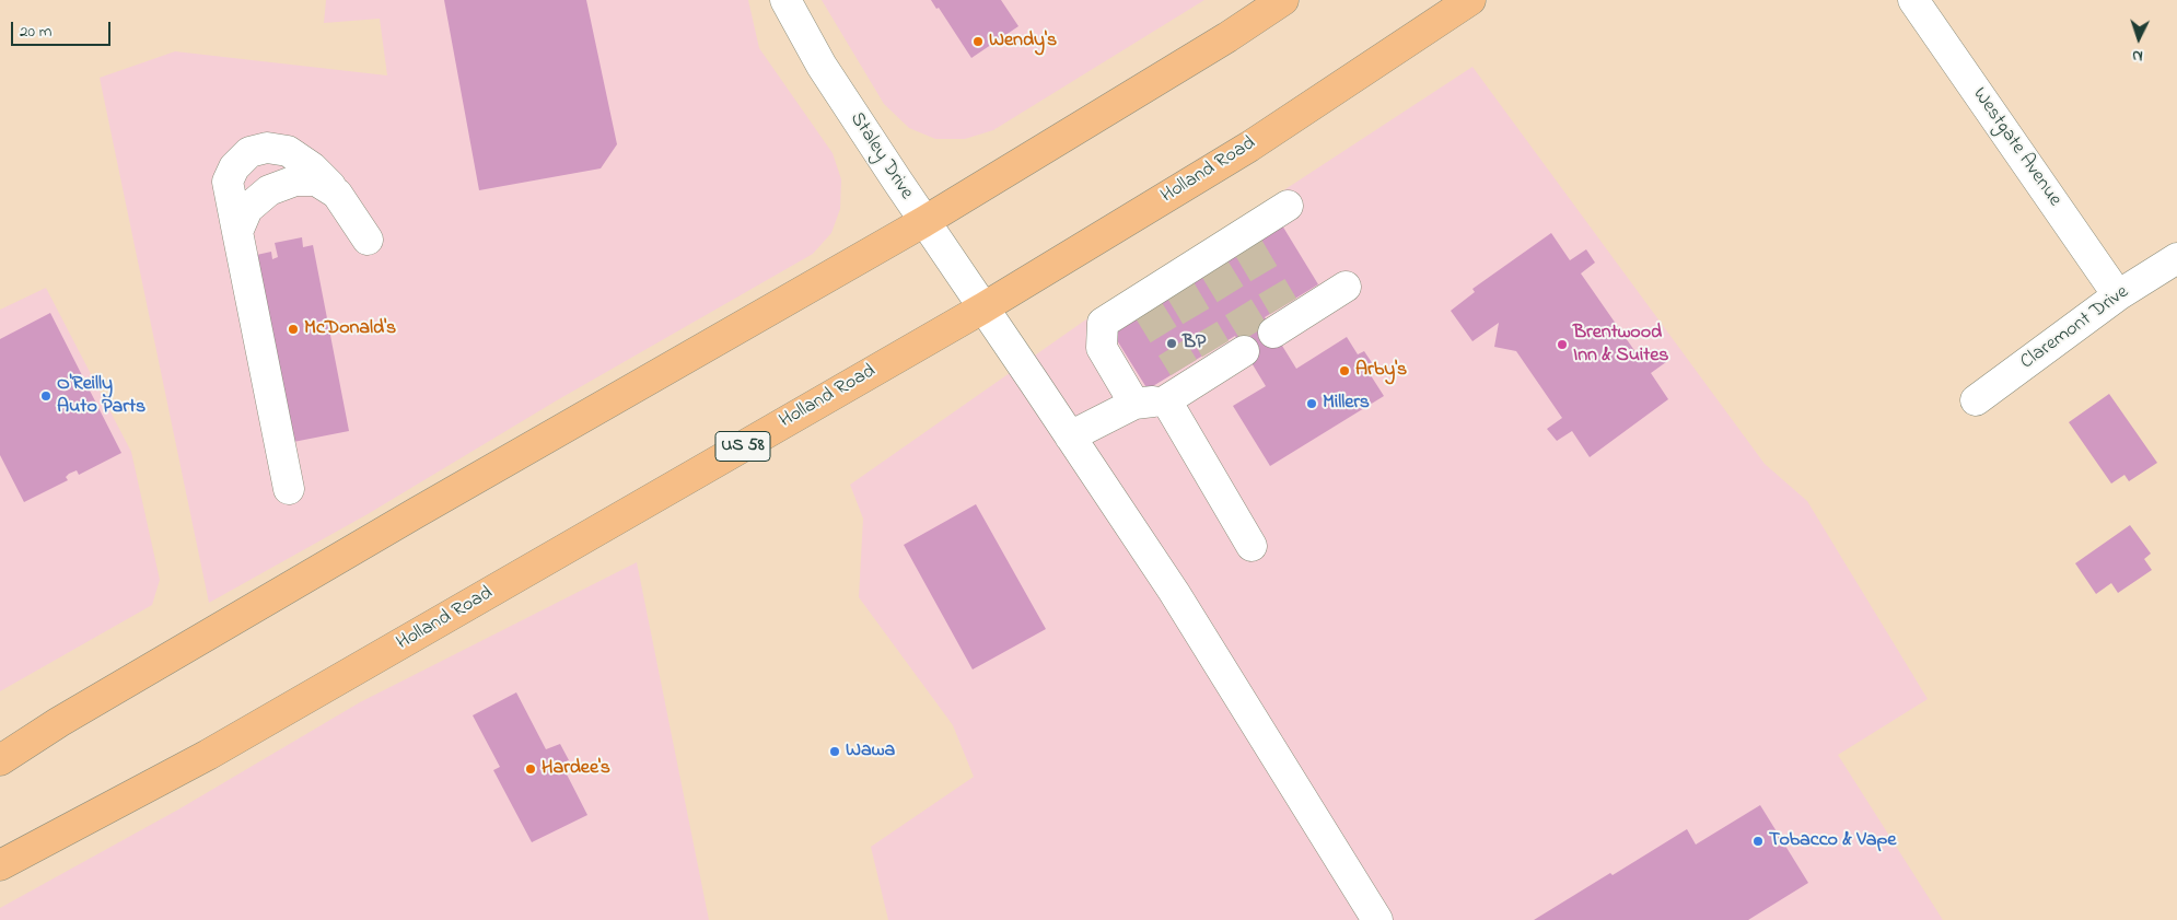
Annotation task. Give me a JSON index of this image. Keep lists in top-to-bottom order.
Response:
{
  "streets": {
    "highway": ["Holland Road", "US 58"],
    "street": ["Westgate Avenue", "Staley Drive", "Claremont Drive"]
  },
  "crossings": [
    ["Westgate Avenue", "Claremont Drive"],
    ["Staley Drive", "Holland Road"]
  ],
  "places": [
    "Wendy's",
    "McDonald's",
    "BP",
    "Brentwood Inn & Suites",
    "Arby's",
    "O'Reilly Auto Parts",
    "Millers",
    "Wawa",
    "Hardee's",
    "Tobacco & Vape"
  ],
  "scale_bar": "20 m",
  "north": "bottom"
}
